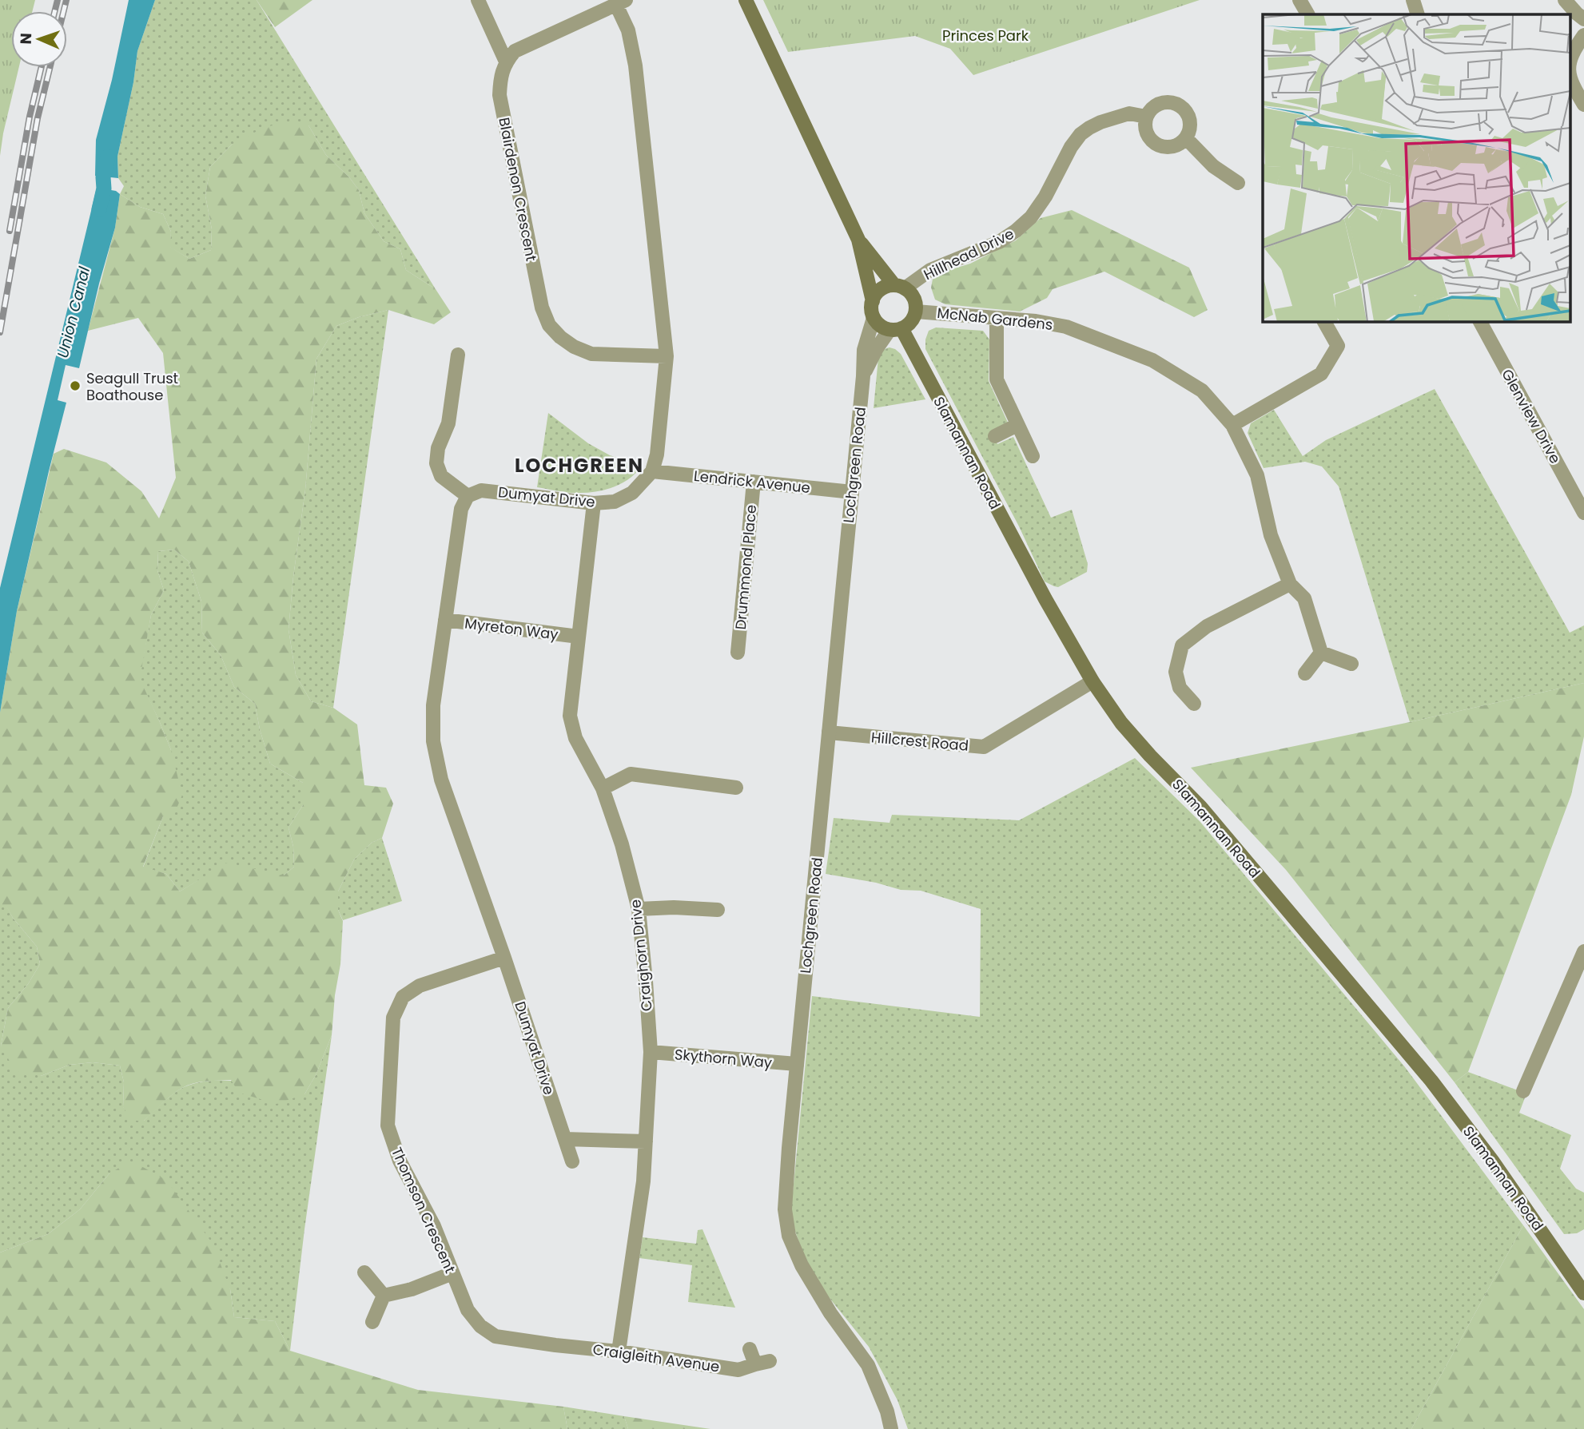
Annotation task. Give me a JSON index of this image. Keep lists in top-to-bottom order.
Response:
{
  "streets": {
    "main road": ["Slamannan Road"],
    "street": [
      "Blairdenon Crescent",
      "Hillhead Drive",
      "McNab Gardens",
      "Glenview Drive",
      "Lochgreen Road",
      "Lendrick Avenue",
      "Dumyat Drive",
      "Drummond Place",
      "Myreton Way",
      "Hillcrest Road",
      "Craighorn Drive",
      "Skythorn Way",
      "Thomson Crescent",
      "Craigleith Avenue"
    ]
  },
  "crossings": [
    ["Hillhead Drive", "McNab Gardens"],
    ["Hillhead Drive", "Slamannan Road"],
    ["Hillhead Drive", "Lochgreen Road"],
    ["McNab Gardens", "Slamannan Road"],
    ["McNab Gardens", "Lochgreen Road"],
    ["Slamannan Road", "Lochgreen Road"],
    ["Slamannan Road", "Hillcrest Road"],
    ["Lochgreen Road", "Lendrick Avenue"],
    ["Lochgreen Road", "Hillcrest Road"],
    ["Lochgreen Road", "Skythorn Way"],
    ["Lendrick Avenue", "Dumyat Drive"],
    ["Lendrick Avenue", "Drummond Place"],
    ["Dumyat Drive", "Myreton Way"],
    ["Dumyat Drive", "Craighorn Drive"],
    ["Dumyat Drive", "Thomson Crescent"],
    ["Myreton Way", "Craighorn Drive"],
    ["Craighorn Drive", "Skythorn Way"],
    ["Craighorn Drive", "Craigleith Avenue"],
    ["Thomson Crescent", "Craigleith Avenue"]
  ],
  "districts": ["LOCHGREEN"],
  "water": ["Union Canal"],
  "parks": ["Princes Park"],
  "places": ["Seagull Trust Boathouse"],
  "north": "left"
}
